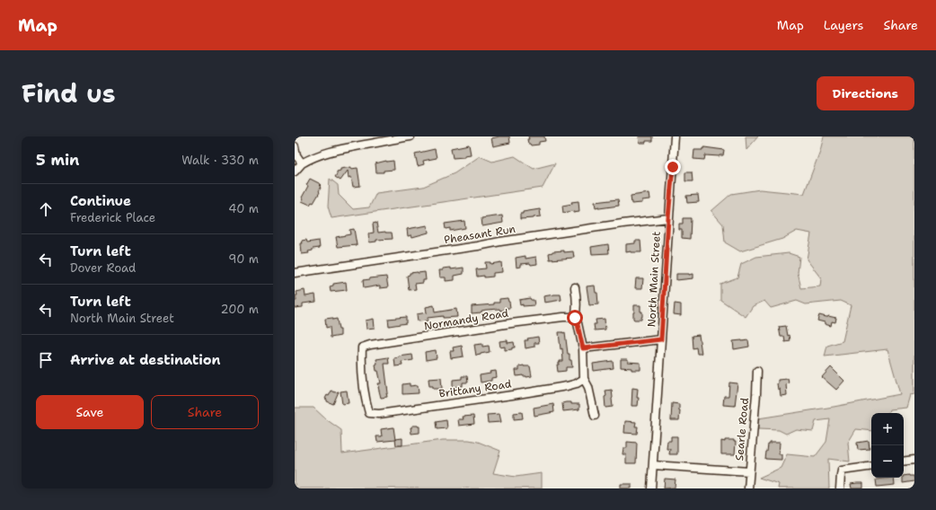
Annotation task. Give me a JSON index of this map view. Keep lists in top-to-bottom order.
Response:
{
  "streets": {
    "street": [
      "Pheasant Run",
      "North Main Street",
      "Normandy Road",
      "Brittany Road",
      "Searle Road"
    ]
  },
  "crossings": [
    ["Pheasant Run", "North Main Street"],
    ["Normandy Road", "Brittany Road"]
  ],
  "page": {
    "header": "Map",
    "nav": ["Map", "Layers", "Share"],
    "title": "Find us",
    "buttons": [
      "Directions",
      ["Save", "Share"]
    ],
    "heading": ["5 min", "Walk · 330 m"],
    "list": [
      ["Continue", "Frederick Place", "40 m"],
      ["Turn left", "Dover Road", "90 m"],
      ["Turn left", "North Main Street", "200 m"],
      "Arrive at destination"
    ],
    "map_buttons": ["+", "−"]
  }
}
